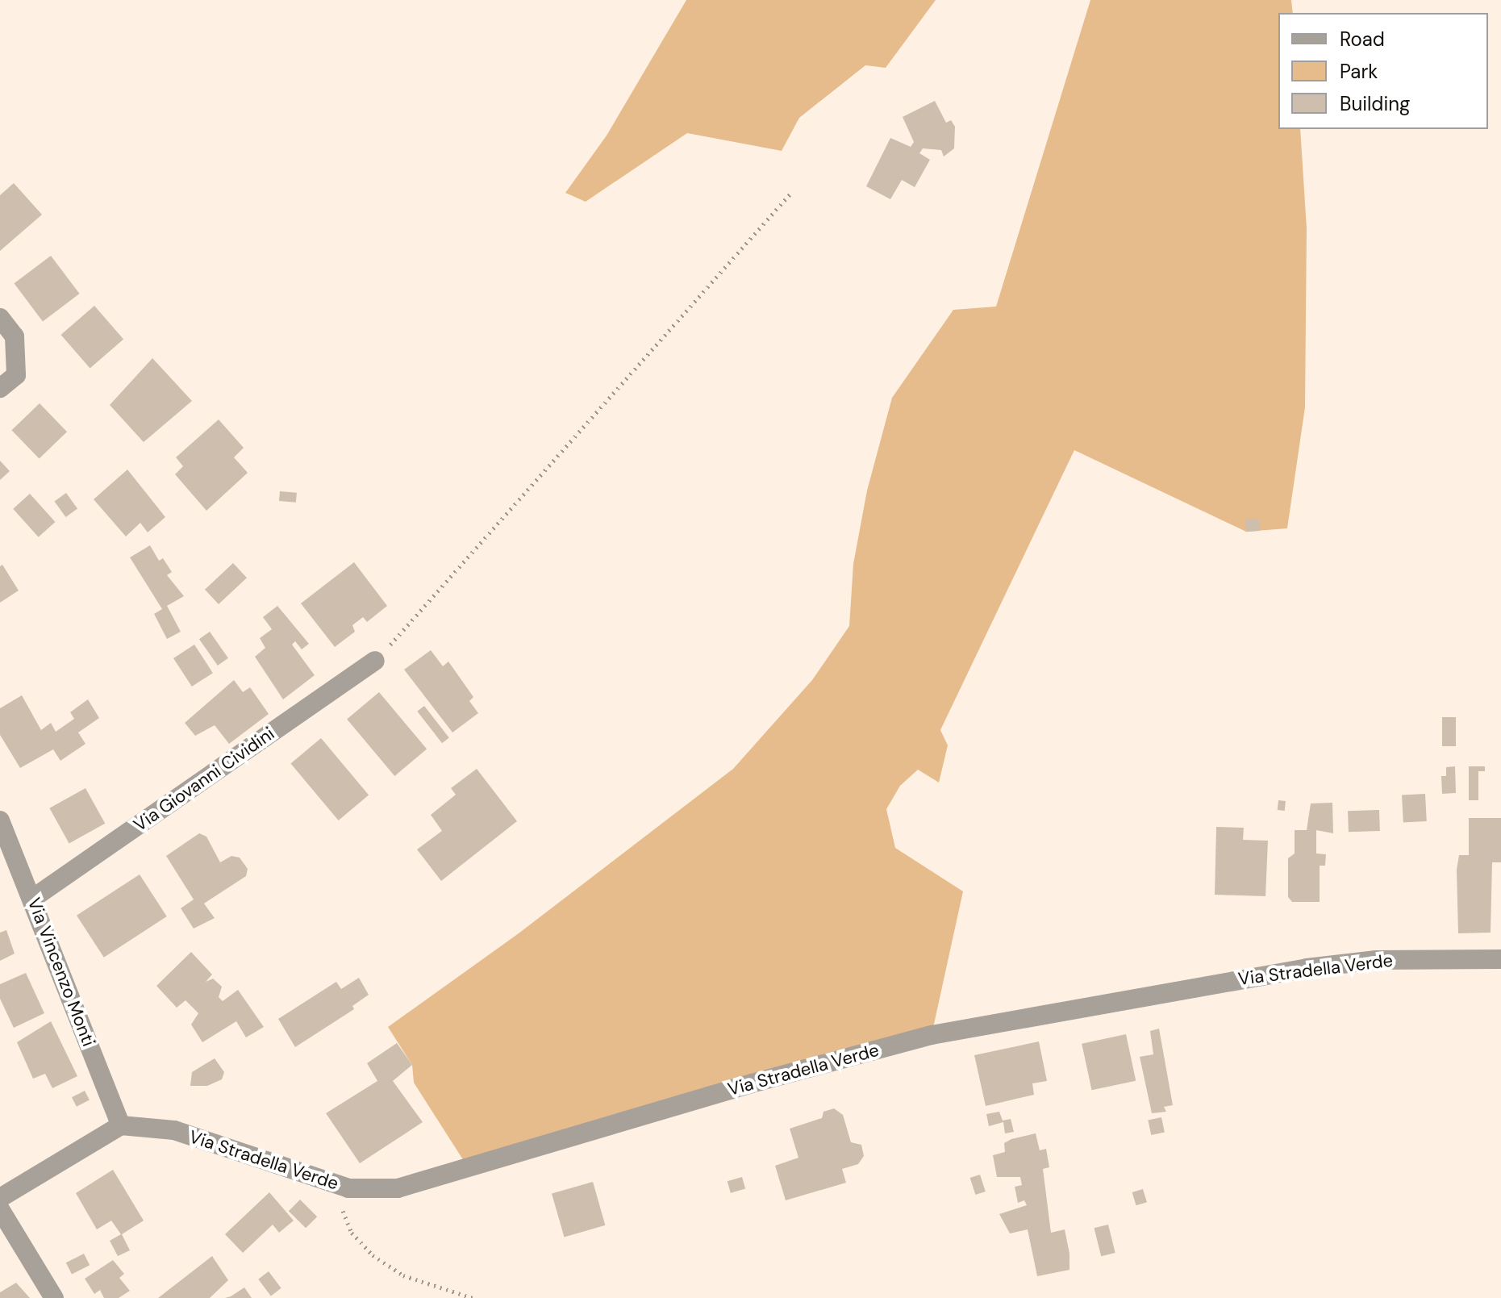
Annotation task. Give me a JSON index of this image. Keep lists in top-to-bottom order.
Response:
{
  "streets": {
    "street": ["Via Giovanni Cividini", "Via Stradella Verde", "Via Vincenzo Monti"]
  },
  "crossings": [
    ["Via Giovanni Cividini", "Via Vincenzo Monti"],
    ["Via Stradella Verde", "Via Vincenzo Monti"]
  ],
  "legend": ["Road", "Park", "Building"]
}
